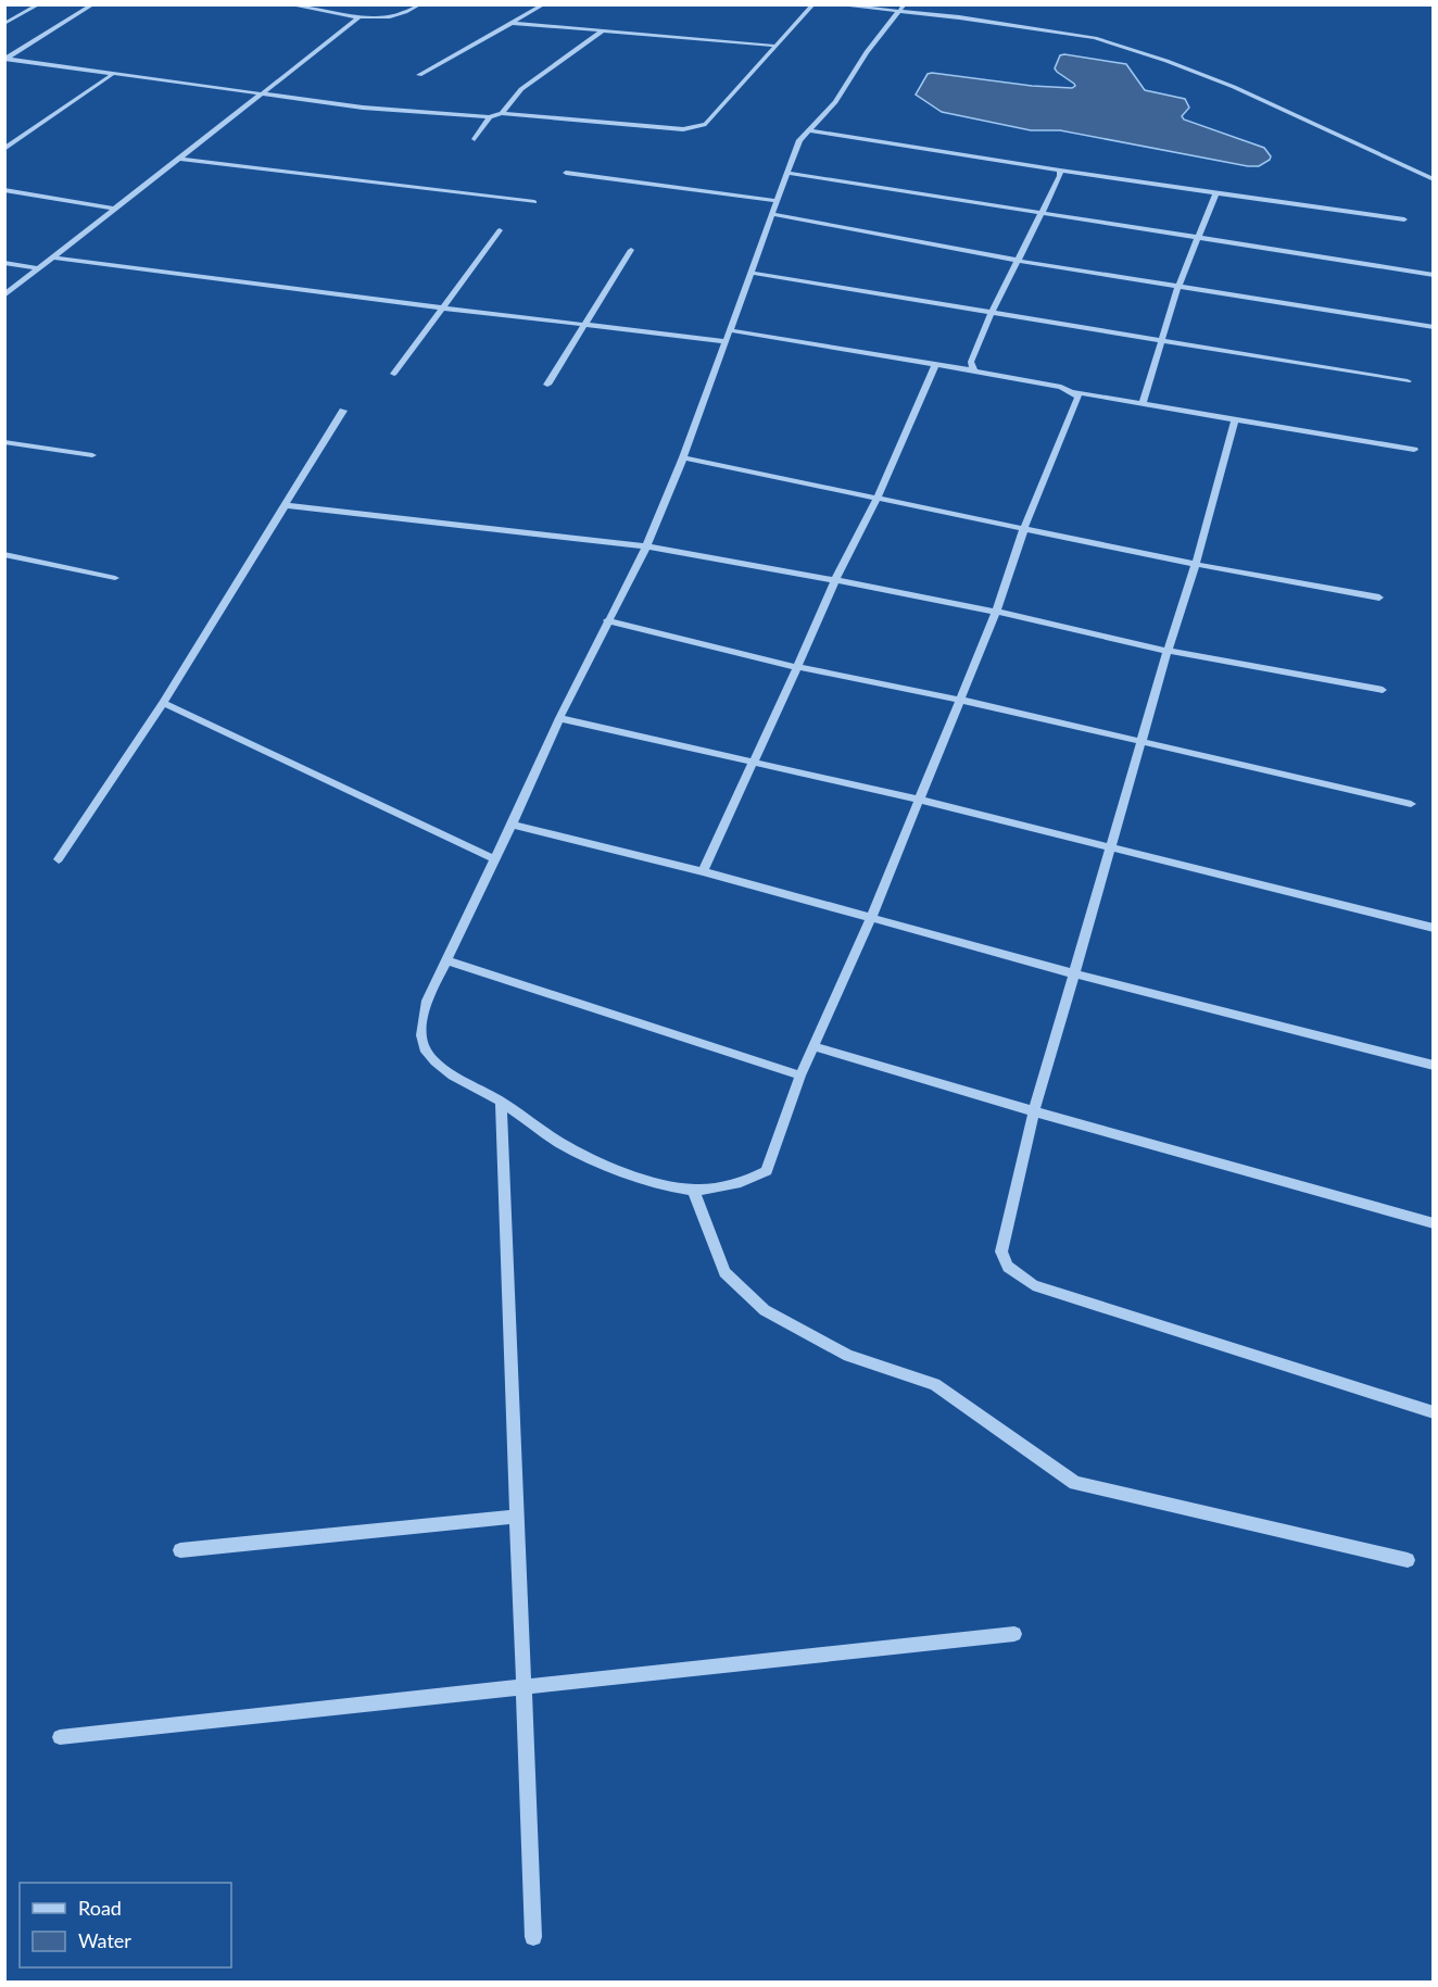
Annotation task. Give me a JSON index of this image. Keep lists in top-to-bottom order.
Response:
{
  "legend": ["Road", "Water"]
}
